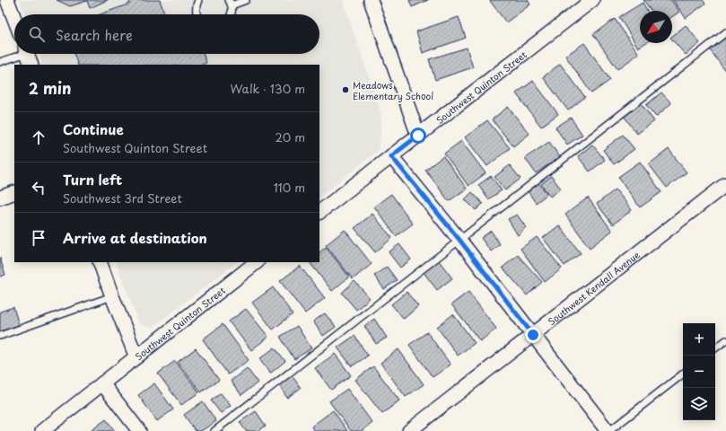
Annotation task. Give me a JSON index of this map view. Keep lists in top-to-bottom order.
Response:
{
  "streets": {
    "street": ["Southwest Quinton Street", "Southwest Kendall Avenue"]
  },
  "places": ["Meadows Elementary School"],
  "north": "bottom left",
  "page": {
    "search": "Search here",
    "heading": ["2 min", "Walk · 130 m"],
    "list": [
      ["Continue", "Southwest Quinton Street", "20 m"],
      ["Turn left", "Southwest 3rd Street", "110 m"],
      "Arrive at destination"
    ],
    "map_buttons": ["+", "−"]
  }
}
